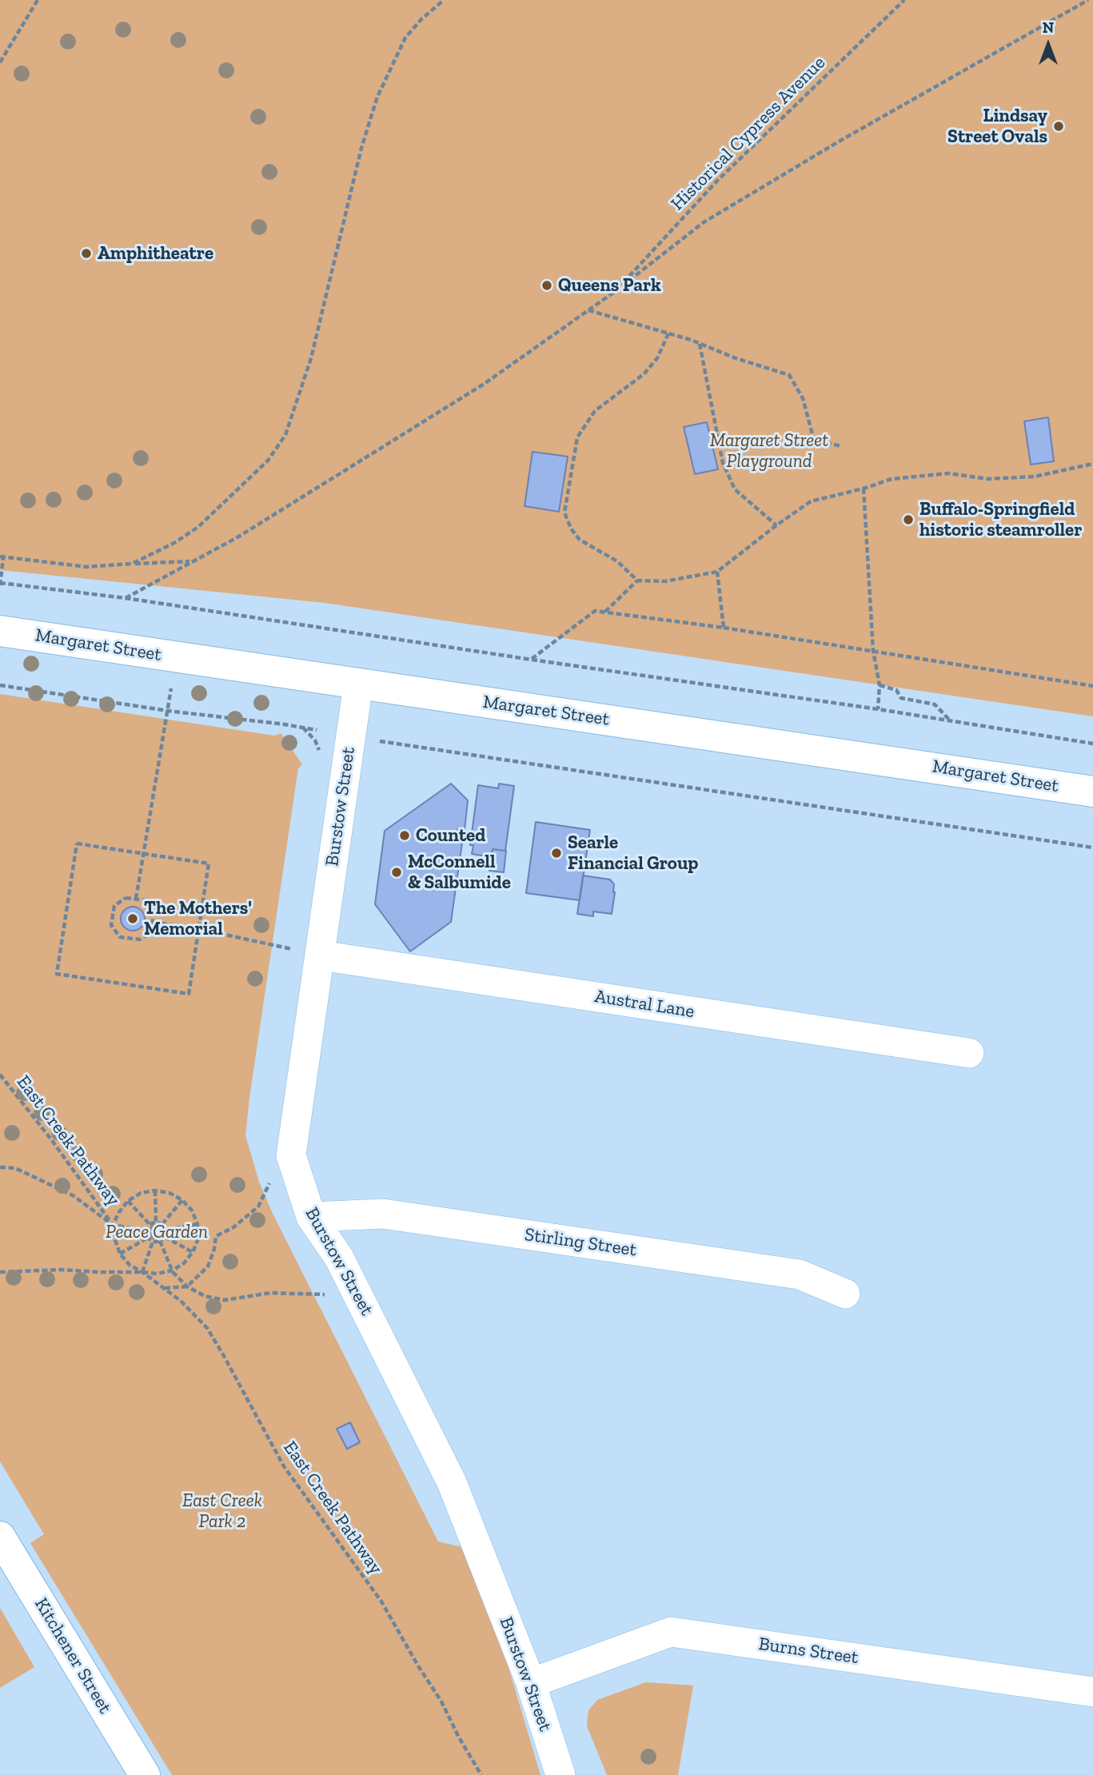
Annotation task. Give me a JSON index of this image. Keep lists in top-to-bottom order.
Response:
{
  "streets": {
    "street": [
      "Margaret Street",
      "Burstow Street",
      "Austral Lane",
      "Stirling Street",
      "Burns Street",
      "Kitchener Street"
    ],
    "path": ["Historical Cypress Avenue", "East Creek Pathway"]
  },
  "crossings": [
    ["Margaret Street", "Burstow Street"],
    ["Burstow Street", "Austral Lane"],
    ["Burstow Street", "Stirling Street"],
    ["Burstow Street", "Burns Street"]
  ],
  "parks": ["Margaret Street Playground", "Peace Garden", "East Creek Park 2"],
  "places": [
    "Lindsay Street Ovals",
    "Amphitheatre",
    "Queens Park",
    "Buffalo-Springfield historic steamroller",
    "Counted",
    "Searle Financial Group",
    "McConnell & Salbumide",
    "The Mothers' Memorial"
  ],
  "north": "top"
}
